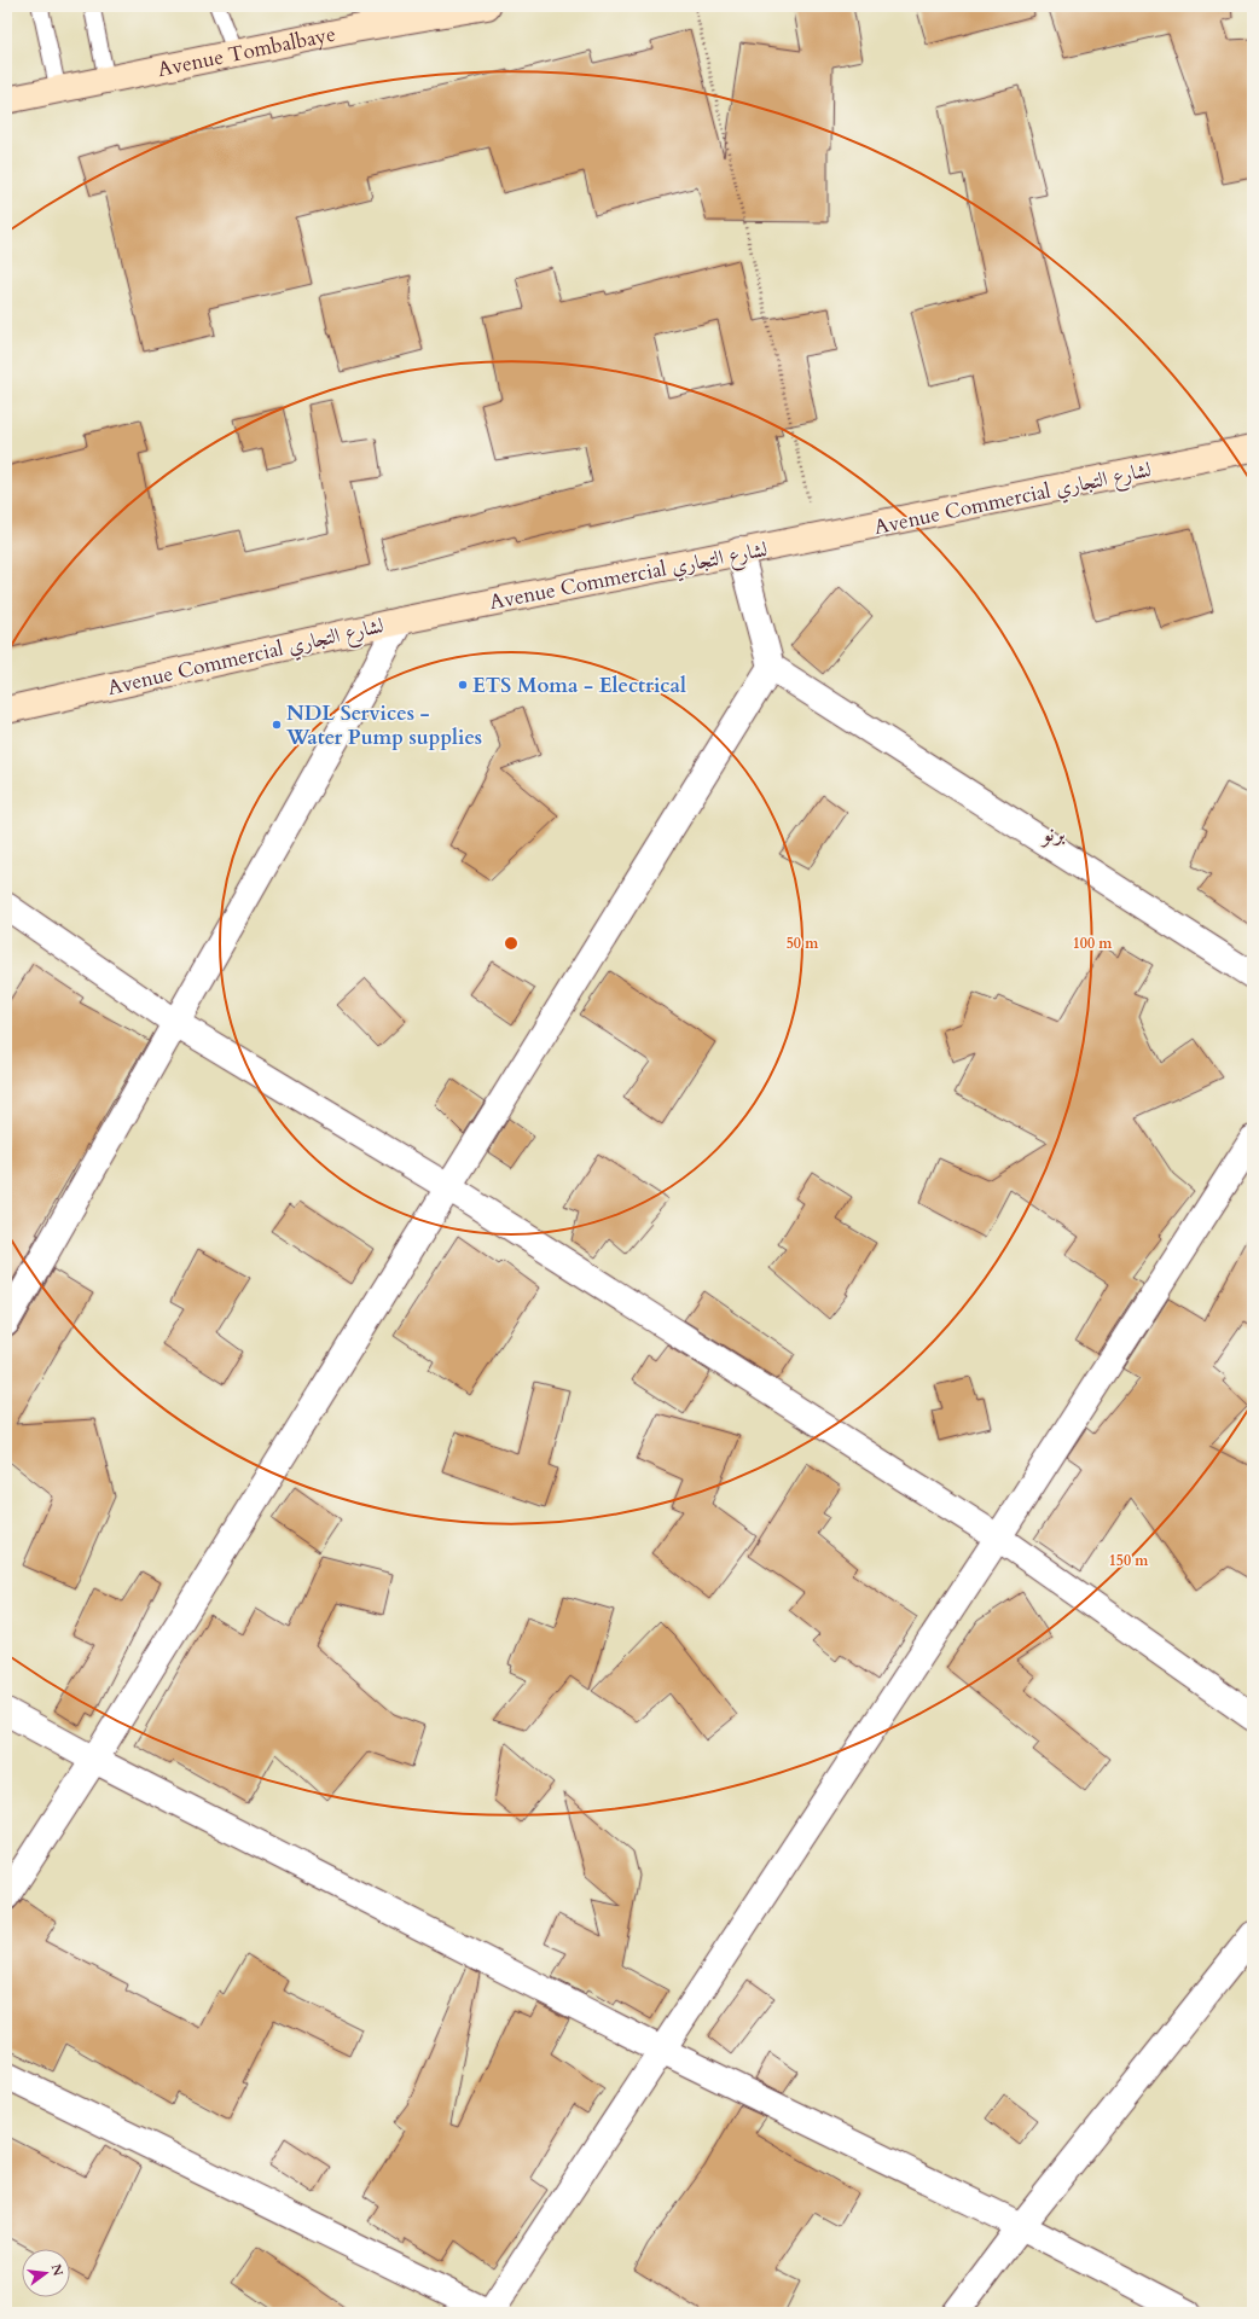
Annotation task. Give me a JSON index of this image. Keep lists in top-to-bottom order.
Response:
{
  "streets": {
    "street": ["Avenue Tombalbaye", "Avenue Commercial لشارع التجاري"]
  },
  "districts": ["برنو"],
  "places": ["ETS Moma - Electrical", "NDL Services - Water Pump supplies"],
  "north": "right",
  "rings": ["50 m", "100 m", "150 m"]
}
